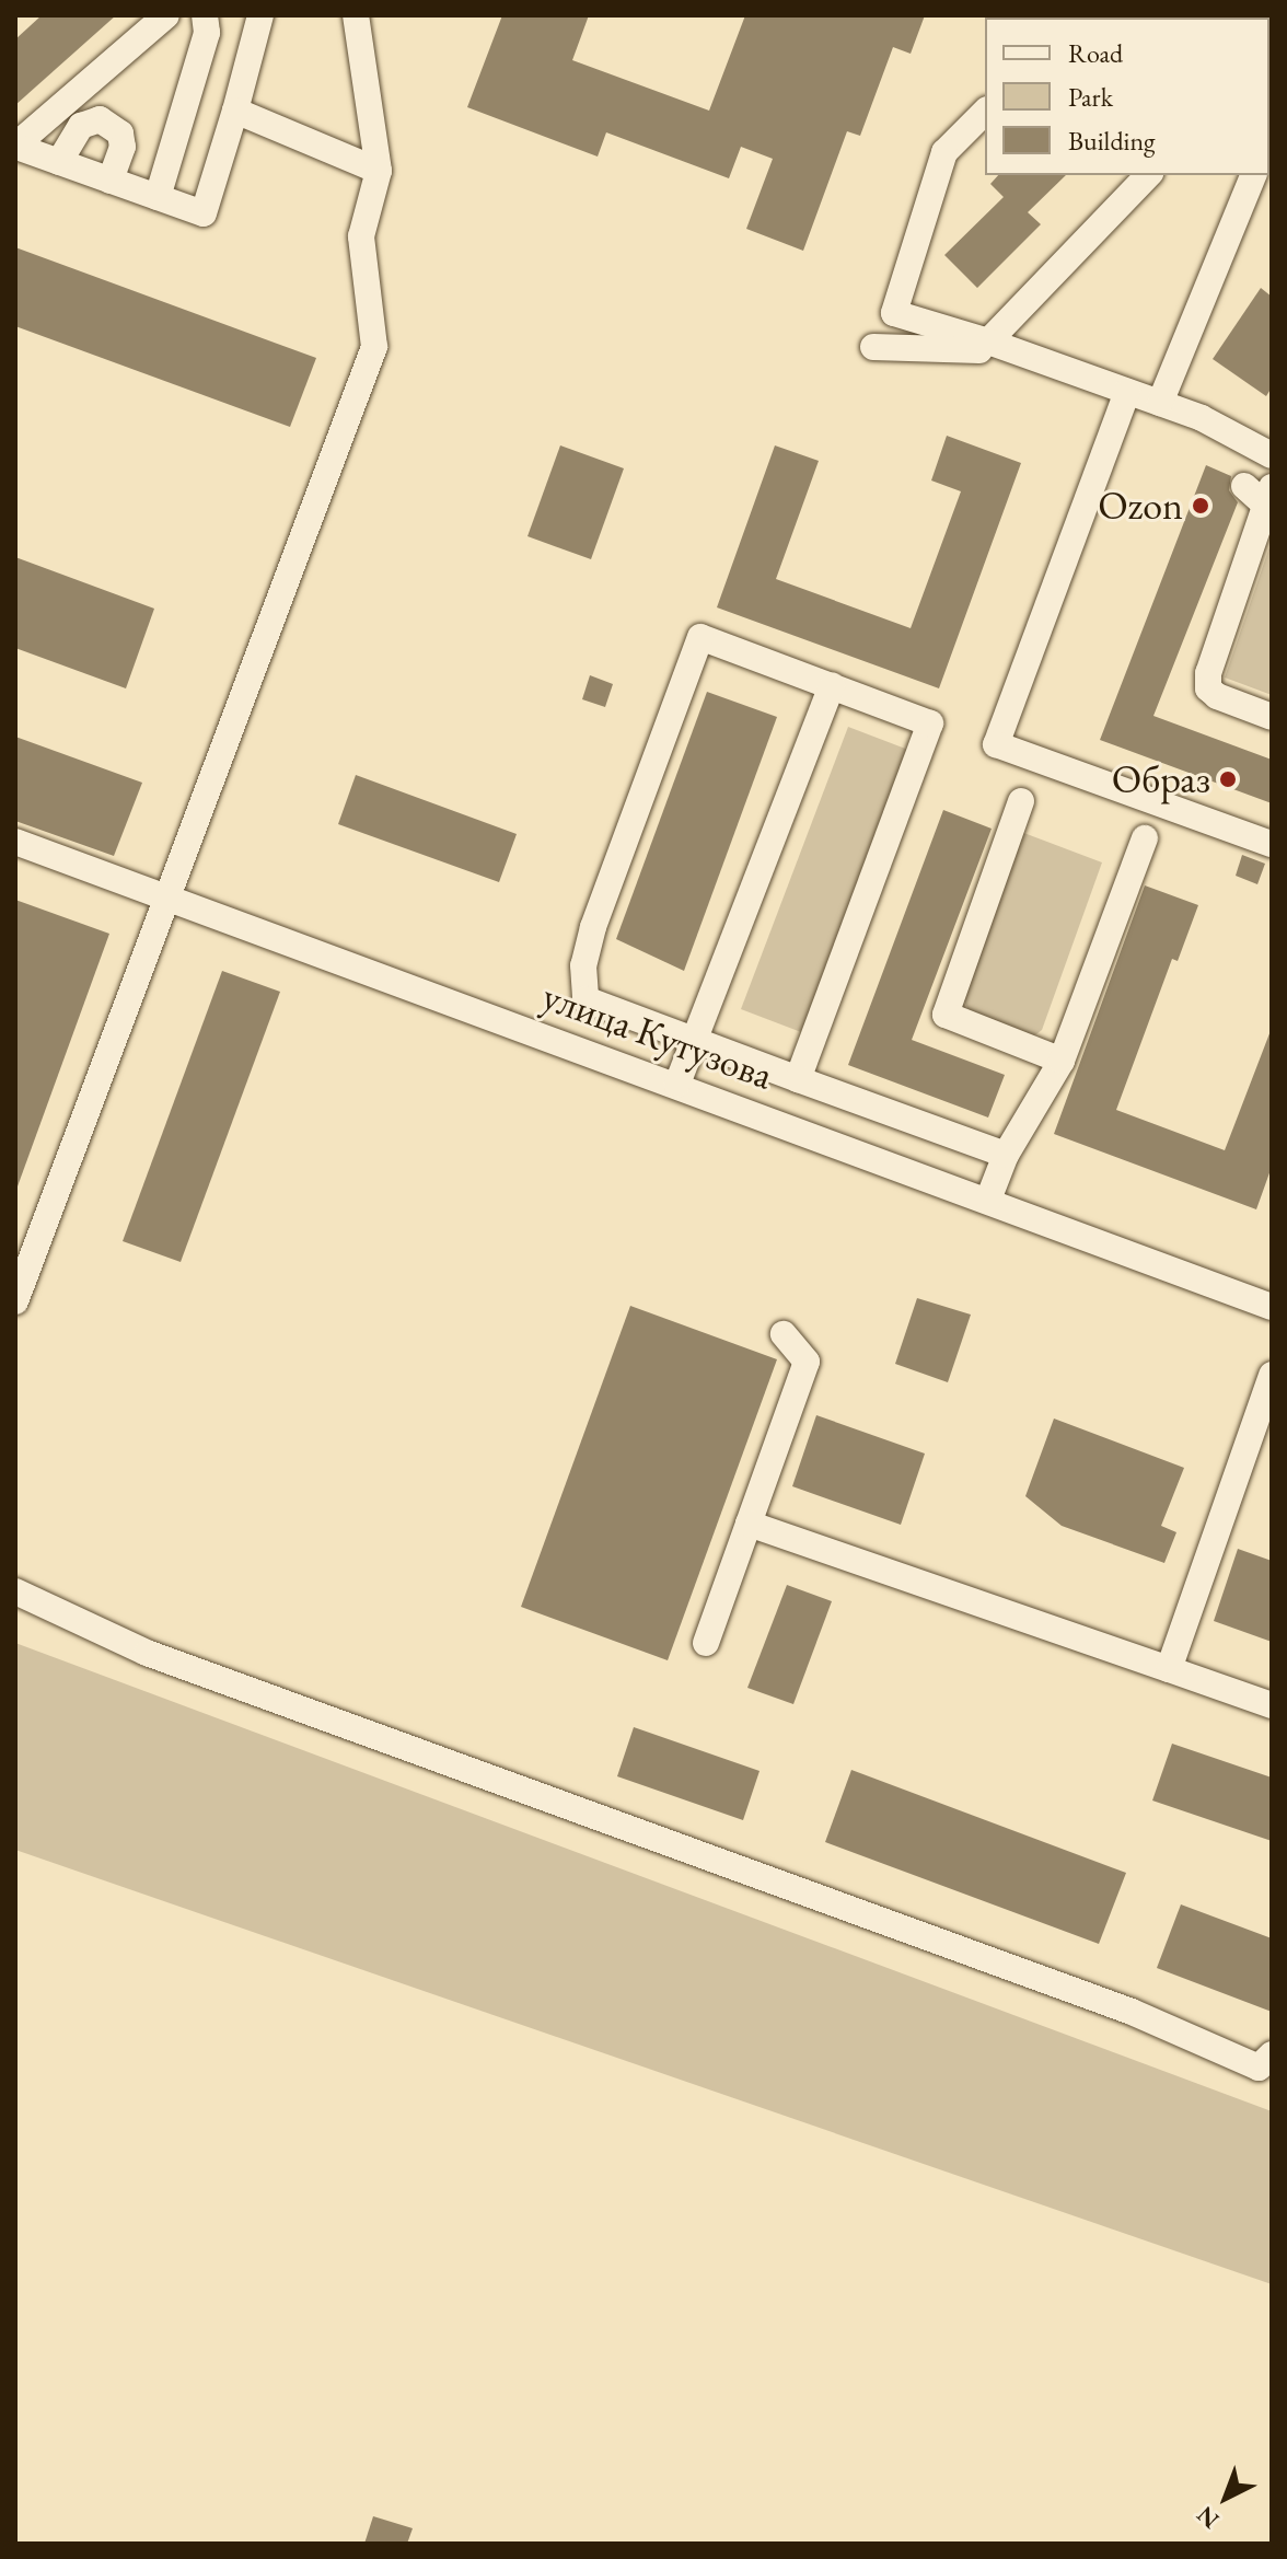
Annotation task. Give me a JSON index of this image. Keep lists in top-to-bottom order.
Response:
{
  "streets": {
    "street": ["улица Кутузова"]
  },
  "places": ["Ozon", "Образ"],
  "legend": ["Road", "Park", "Building"],
  "north": "bottom left"
}
